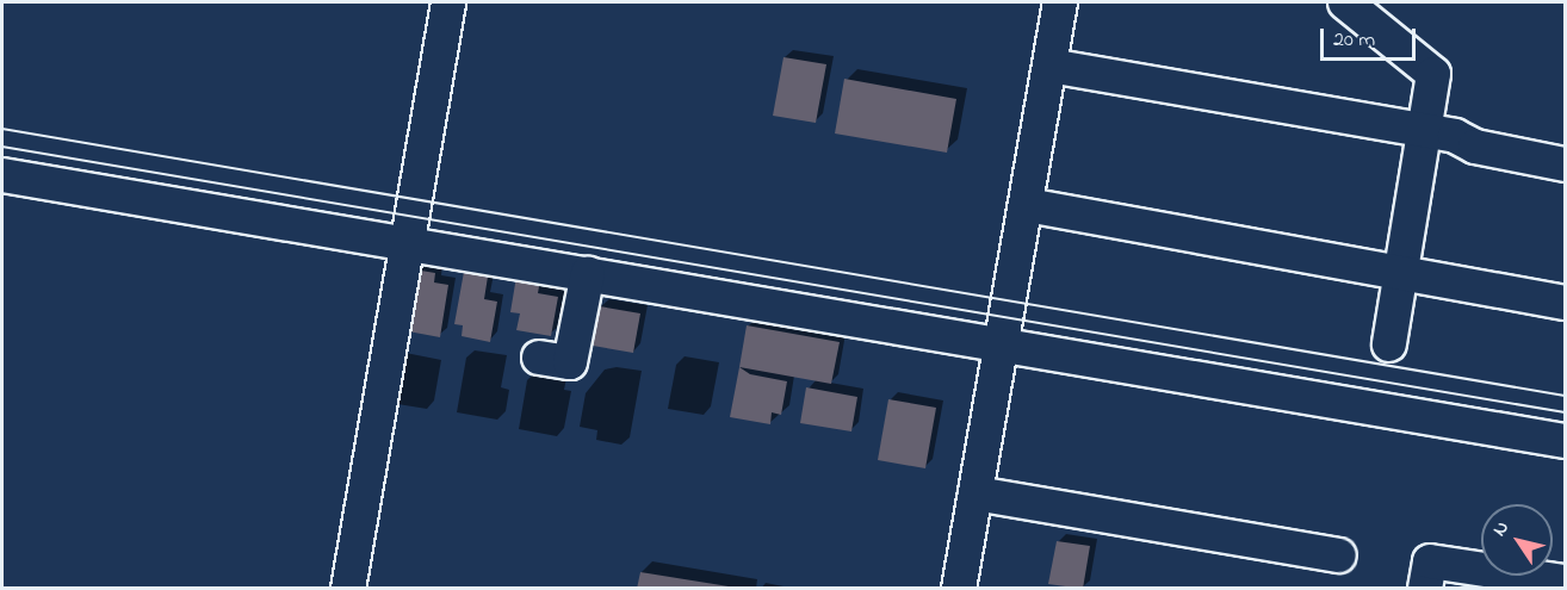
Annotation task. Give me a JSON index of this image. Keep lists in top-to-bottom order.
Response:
{
  "scale_bar": "20 m",
  "north": "top left"
}
